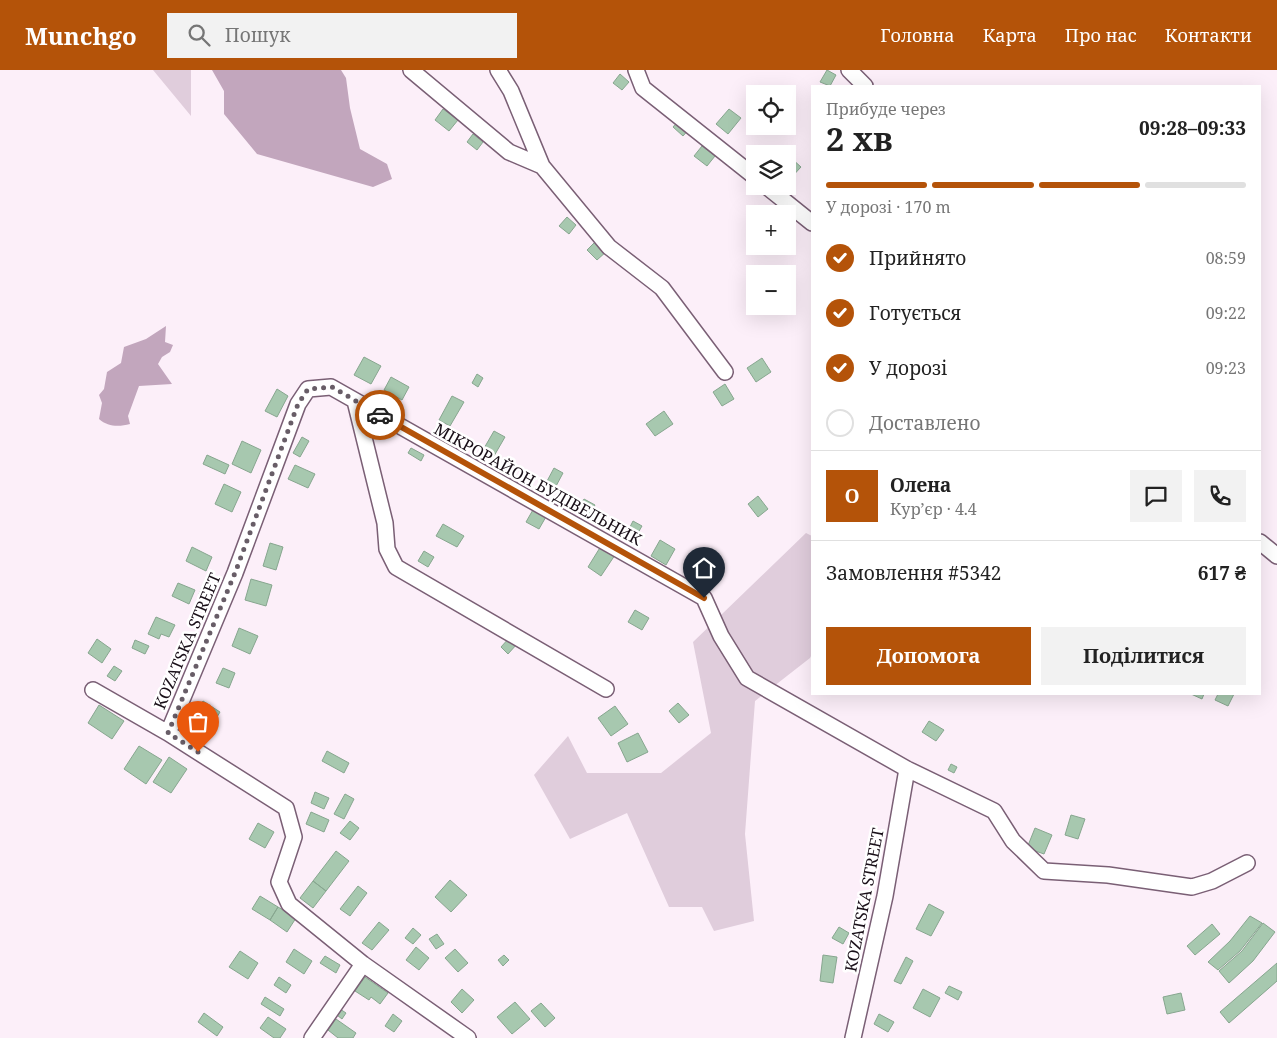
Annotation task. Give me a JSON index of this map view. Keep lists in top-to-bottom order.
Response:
{
  "streets": {
    "street": ["МІКРОРАЙОН БУДІВЕЛЬНИК", "KOZATSKA STREET"]
  },
  "crossings": [
    ["МІКРОРАЙОН БУДІВЕЛЬНИК", "KOZATSKA STREET"]
  ],
  "page": {
    "header": "Munchgo",
    "search": "Пошук",
    "nav": [
      "Головна",
      "Карта",
      "Про нас",
      "Контакти"
    ],
    "map_buttons": ["+", "−"],
    "heading": ["2 хв", "Прибуде через", "09:28–09:33"],
    "panel": [
      "Олена",
      "Кур’єр · 4.4",
      "Замовлення #5342",
      "617 ₴"
    ],
    "bar": "У дорозі · 170 m",
    "list": [
      ["Прийнято", "08:59"],
      ["Готується", "09:22"],
      ["У дорозі", "09:23"],
      "Доставлено"
    ],
    "round": "О",
    "buttons": ["Допомога", "Поділитися"]
  }
}
